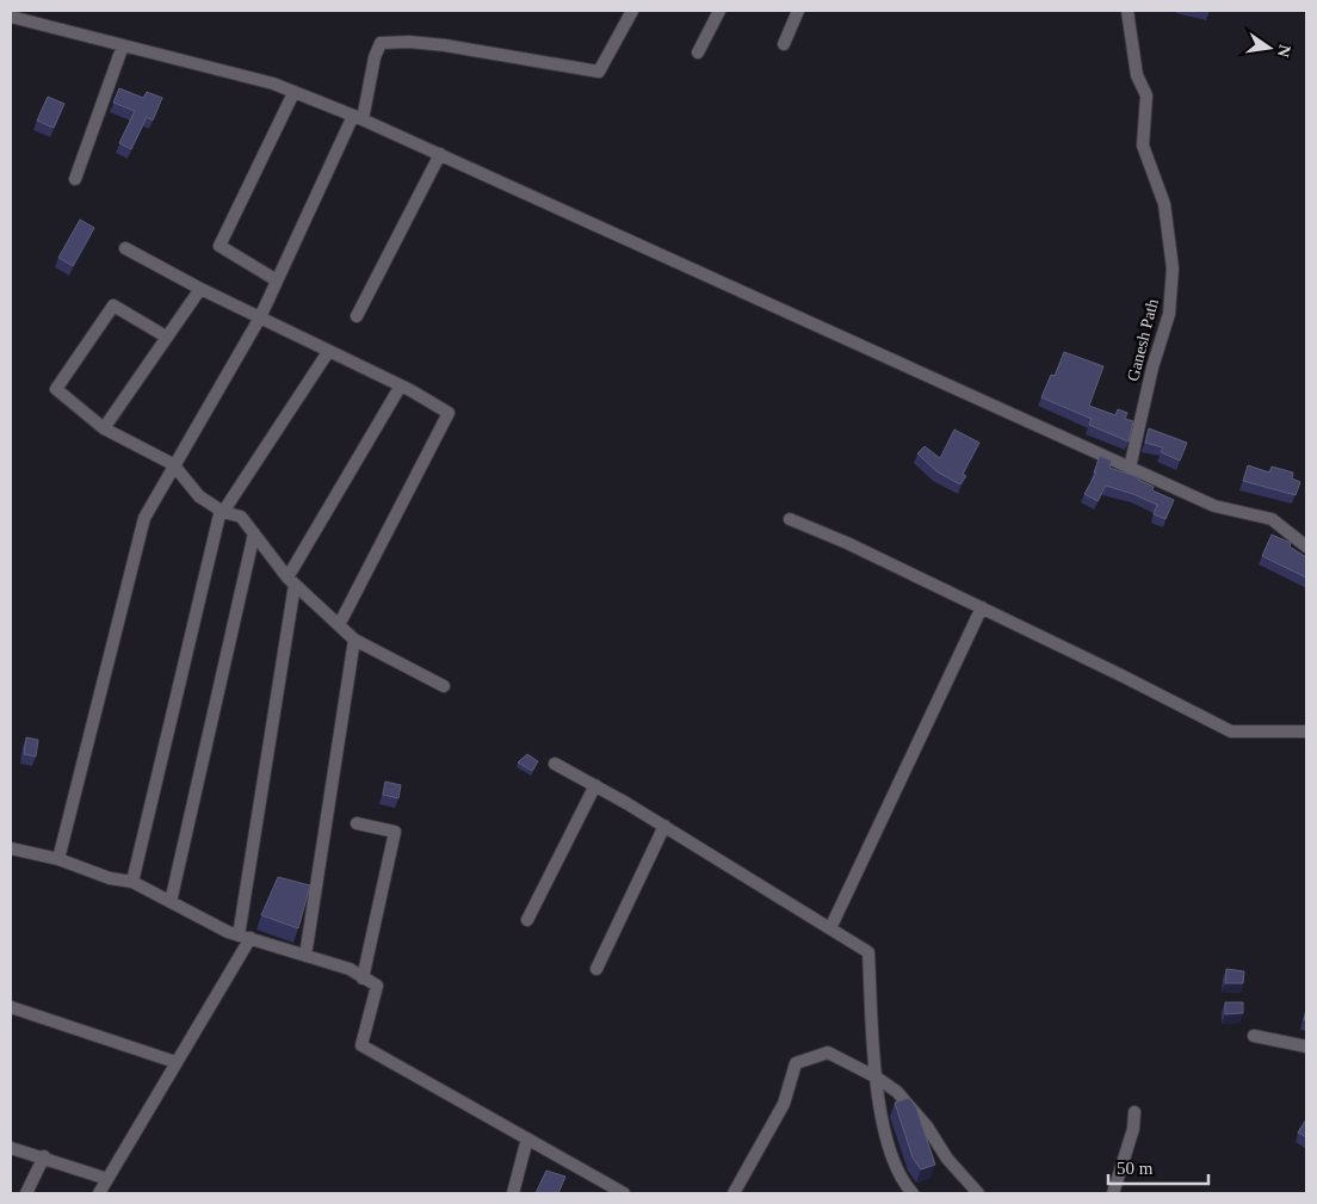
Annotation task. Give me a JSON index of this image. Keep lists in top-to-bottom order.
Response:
{
  "streets": {
    "street": ["Ganesh Path"]
  },
  "scale_bar": "50 m",
  "north": "right"
}
